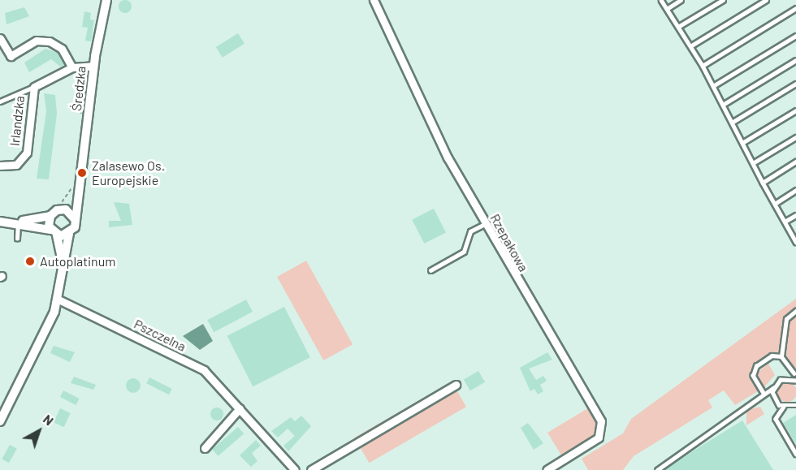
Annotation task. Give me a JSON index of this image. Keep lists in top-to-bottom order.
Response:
{
  "streets": {
    "street": [
      "Średzka",
      "Irlandzka",
      "Rzepakowa",
      "Pszczelna"
    ]
  },
  "crossings": [
    ["Średzka", "Irlandzka"]
  ],
  "places": ["Zalasewo Os. Europejskie", "Autoplatinum"],
  "north": "top right"
}
